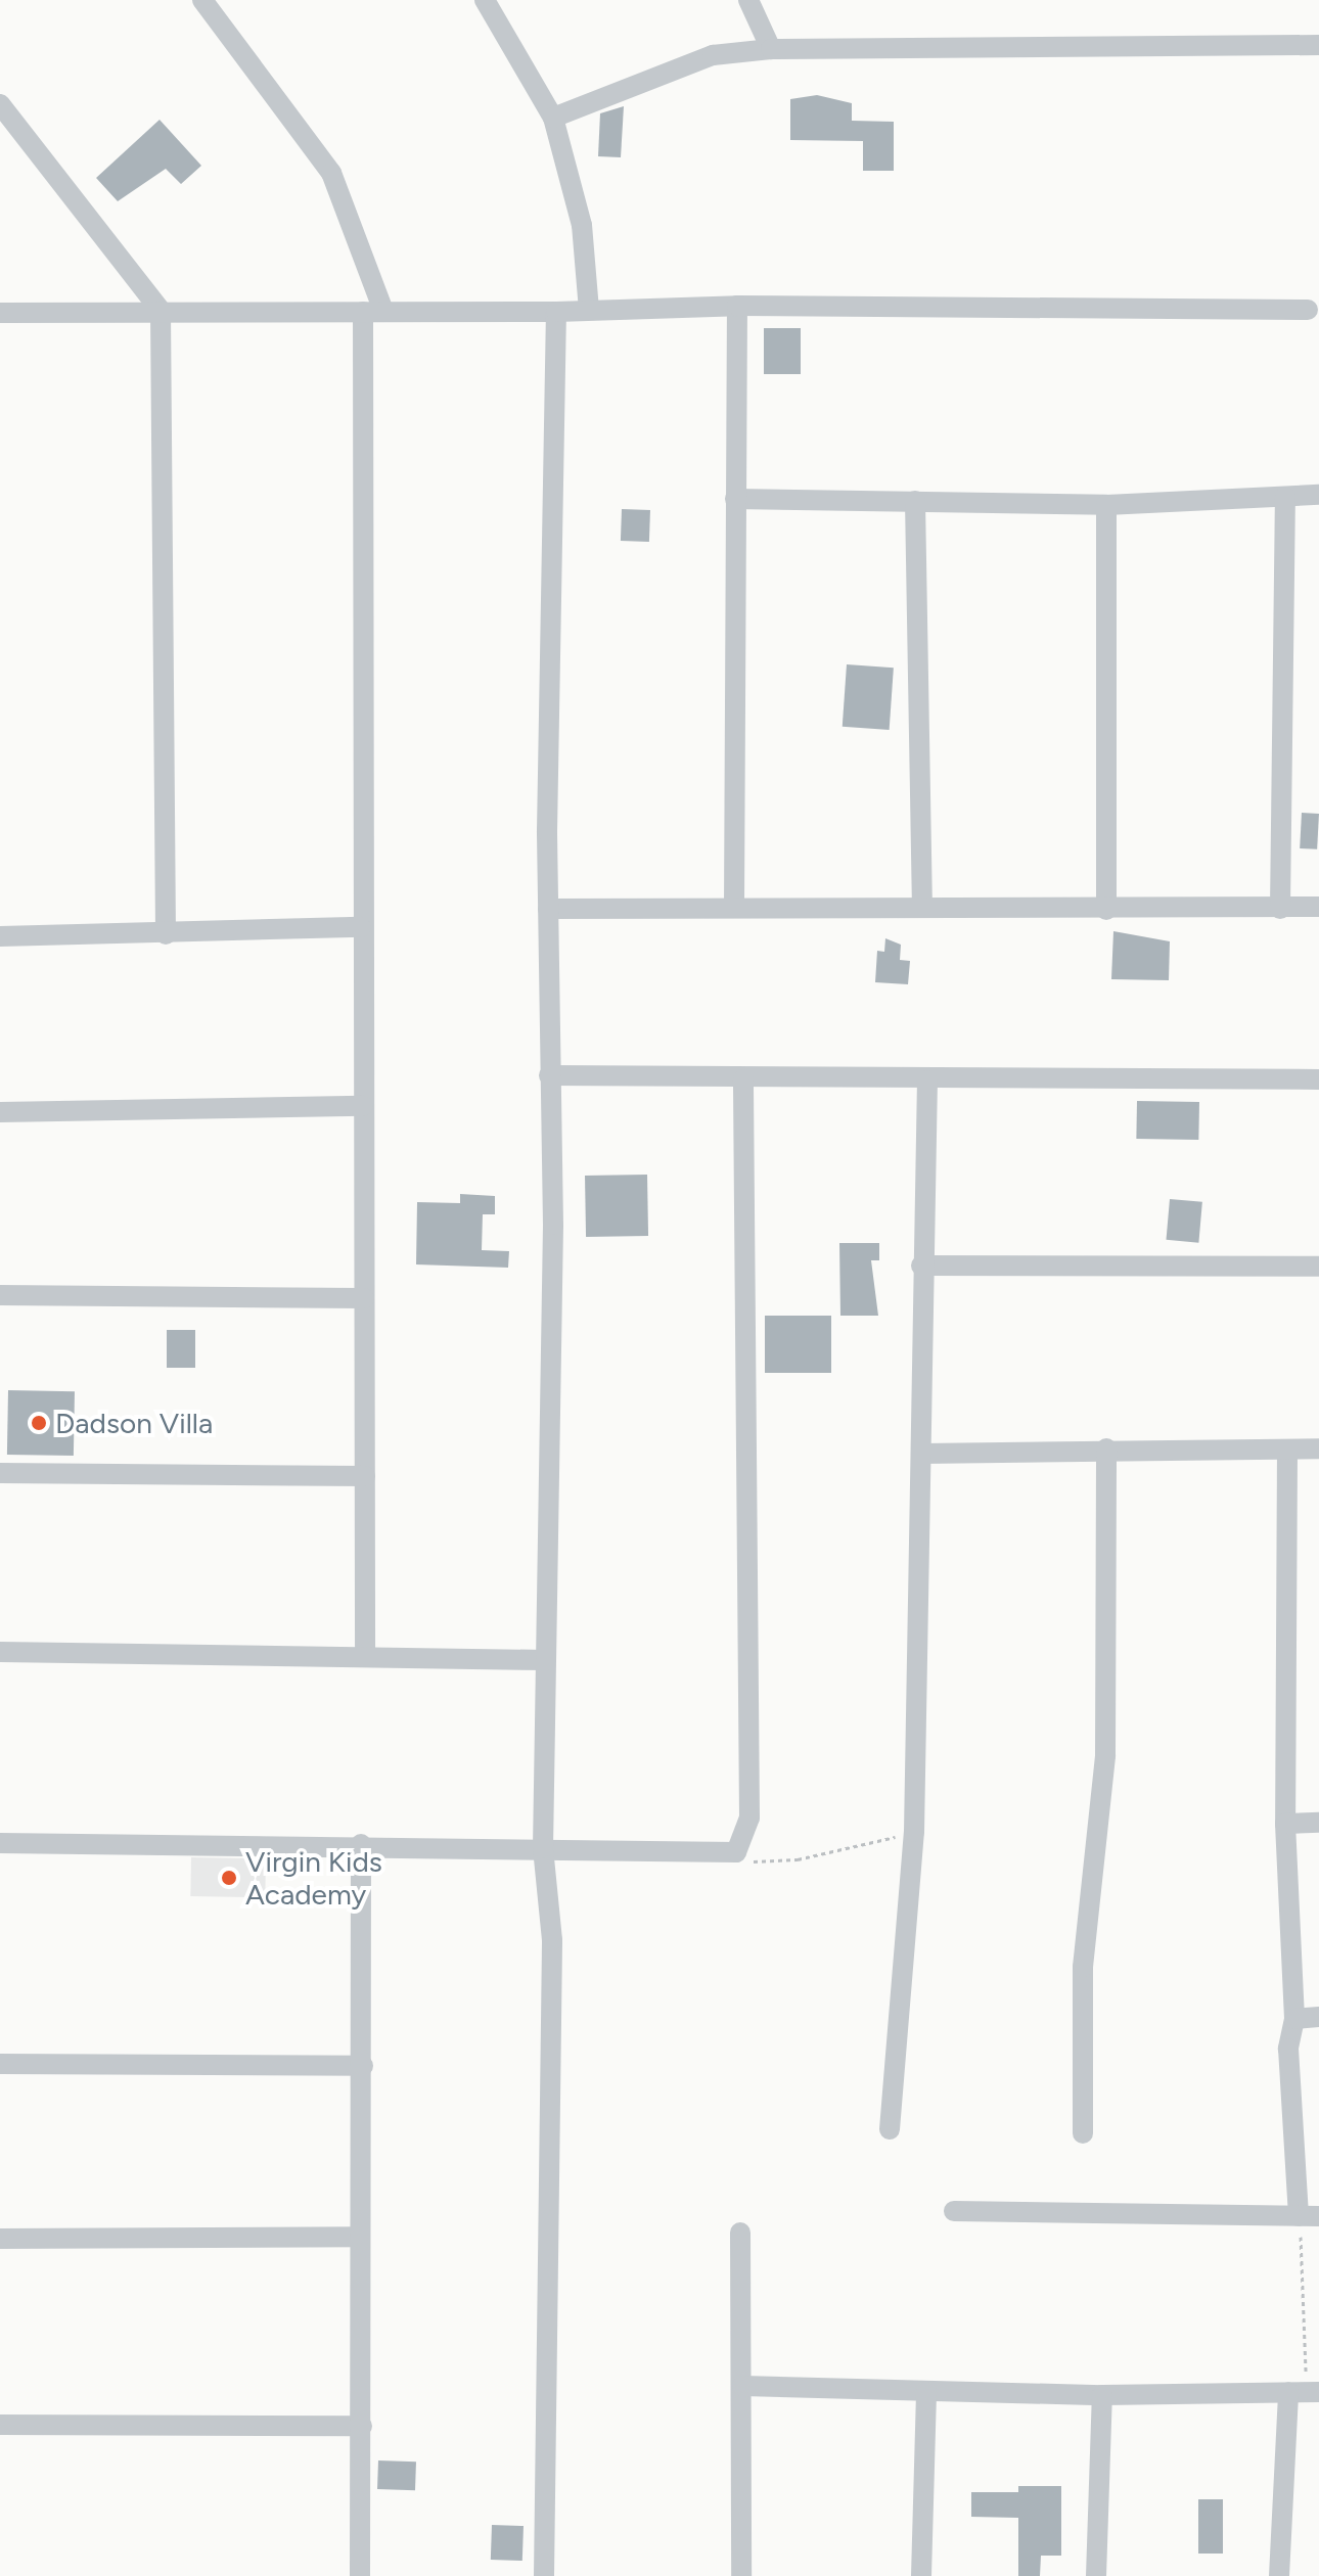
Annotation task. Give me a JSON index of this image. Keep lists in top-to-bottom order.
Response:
{
  "places": ["Dadson Villa", "Virgin Kids Academy"]
}
